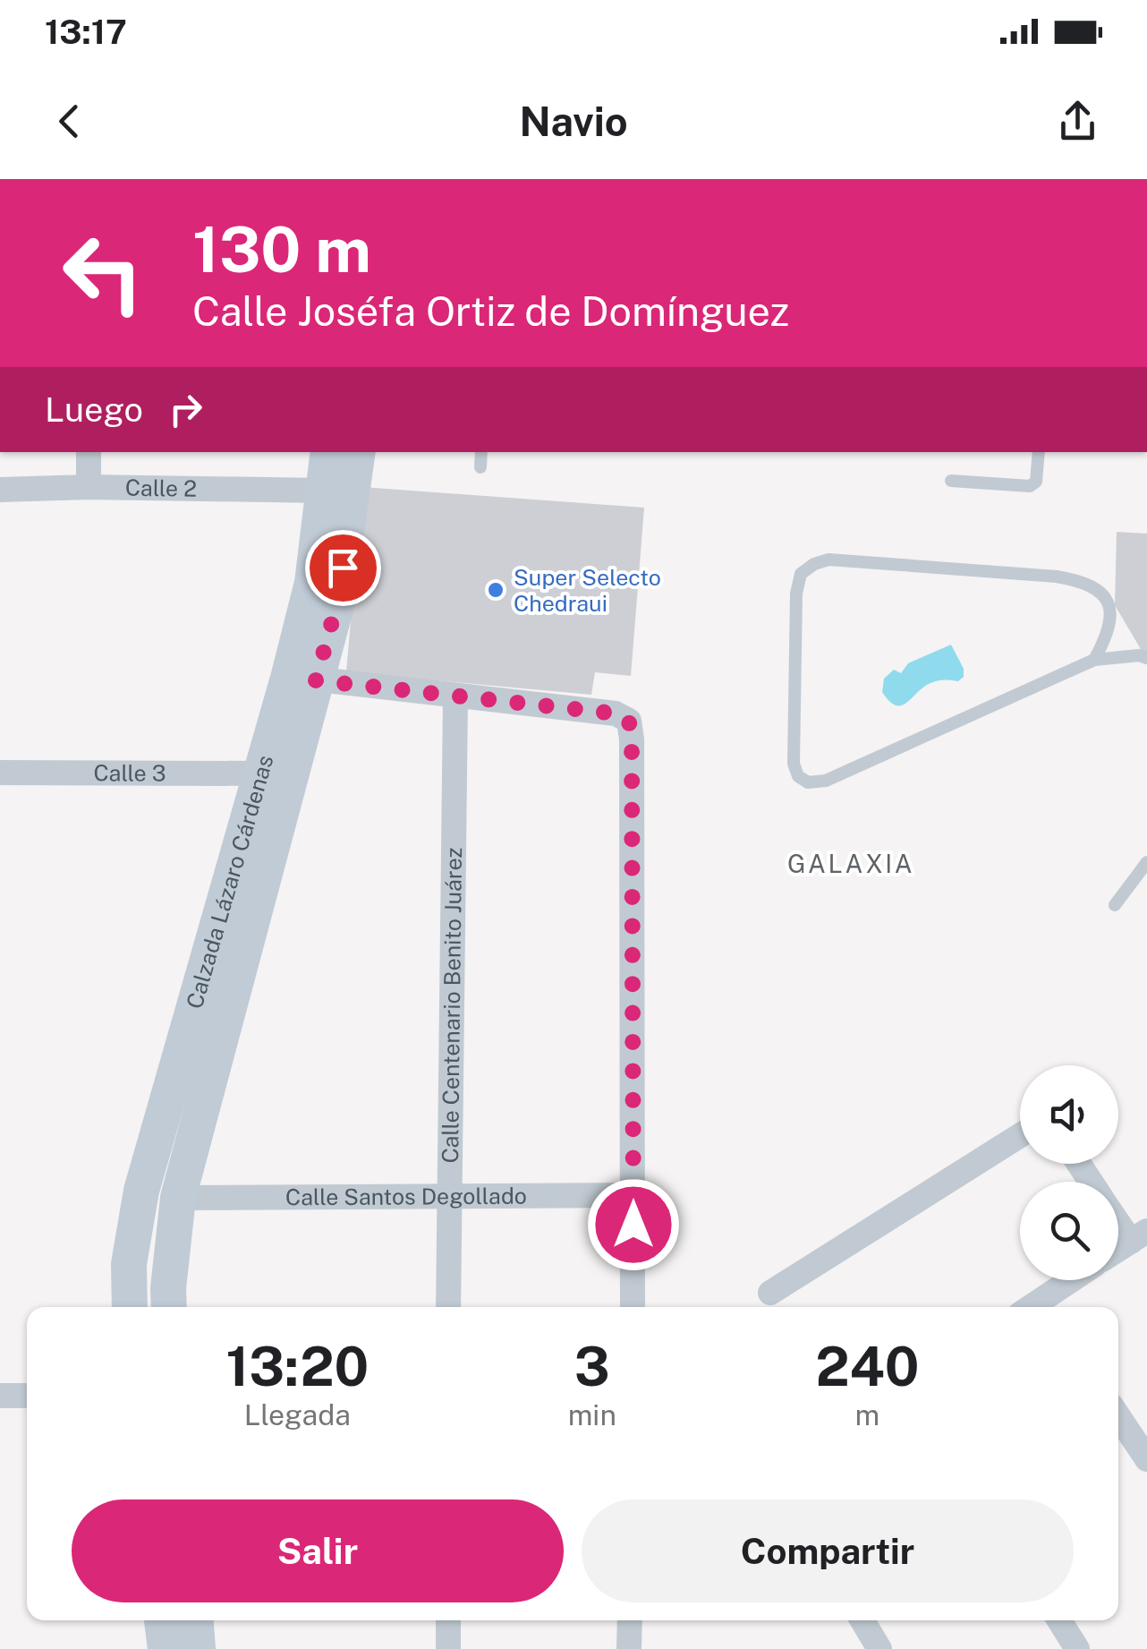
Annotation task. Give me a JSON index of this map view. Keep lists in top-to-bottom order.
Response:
{
  "streets": {
    "street": [
      "Calle 2",
      "Calle 3",
      "Calzada Lázaro Cárdenas",
      "Calle Centenario Benito Juárez",
      "Calle Santos Degollado"
    ]
  },
  "crossings": [
    ["Calle 2", "Calzada Lázaro Cárdenas"],
    ["Calle 3", "Calzada Lázaro Cárdenas"],
    ["Calzada Lázaro Cárdenas", "Calle Santos Degollado"],
    ["Calle Centenario Benito Juárez", "Calle Santos Degollado"]
  ],
  "districts": ["GALAXIA"],
  "places": ["Super Selecto Chedraui"],
  "page": {
    "status": "13:17",
    "header": "Navio",
    "turn": ["130 m", "Calle Joséfa Ortiz de Domínguez"],
    "then": "Luego",
    "eta": [
      "13:20",
      "Llegada",
      "3",
      "min",
      "240",
      "m"
    ],
    "buttons": ["Salir", "Compartir"]
  }
}
